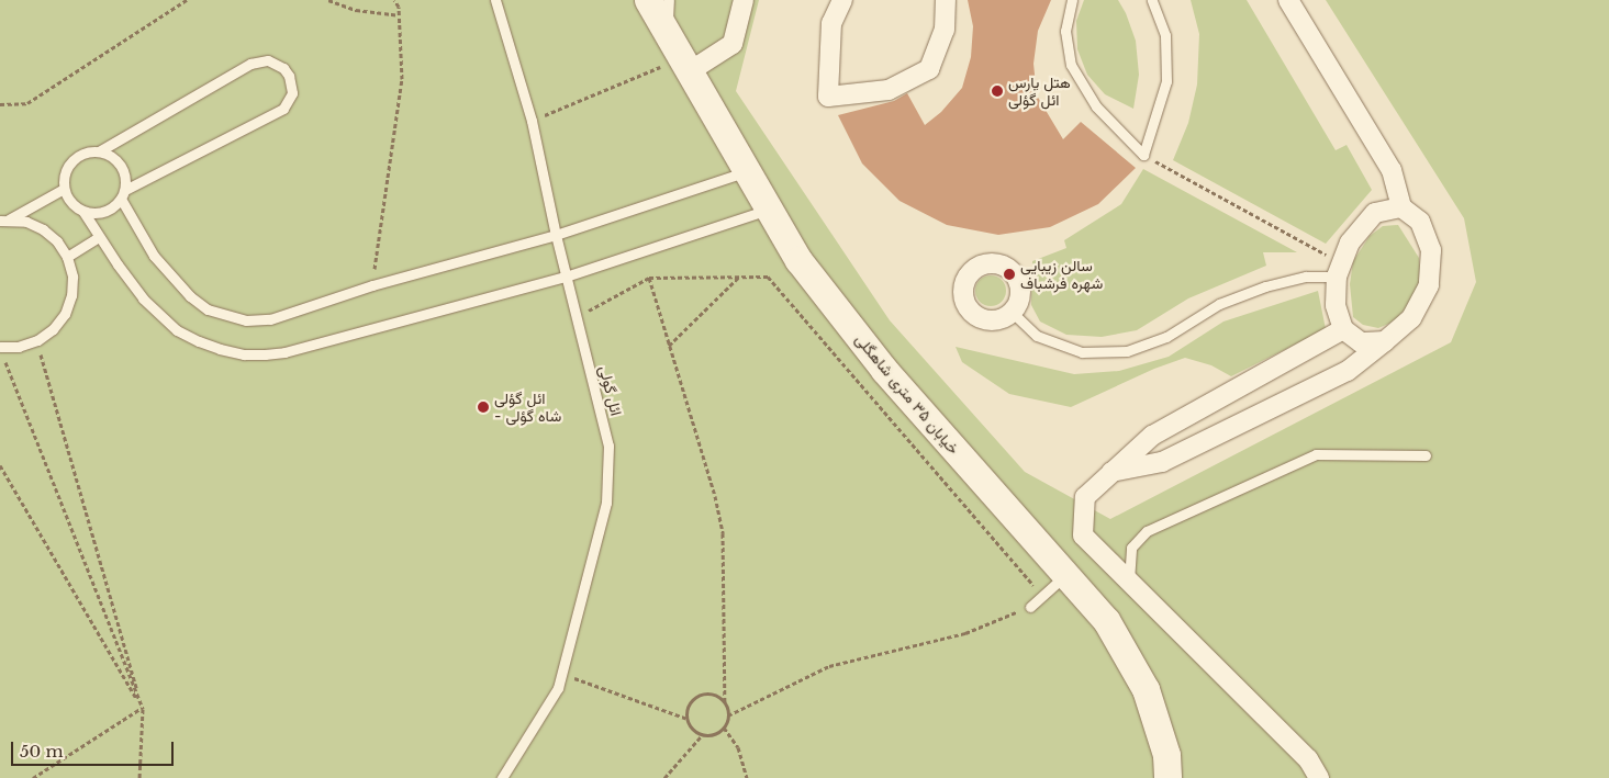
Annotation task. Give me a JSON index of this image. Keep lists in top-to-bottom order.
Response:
{
  "streets": {
    "street": ["خیابان ۳۵ متری شاهگلی"],
    "lane": ["ائل گولی"]
  },
  "places": ["هتل پارس ائل گؤلی", "سالن زیبایی شهره فرشباف", "ائل گؤلی - شاه گؤلی"],
  "scale_bar": "50 m"
}
